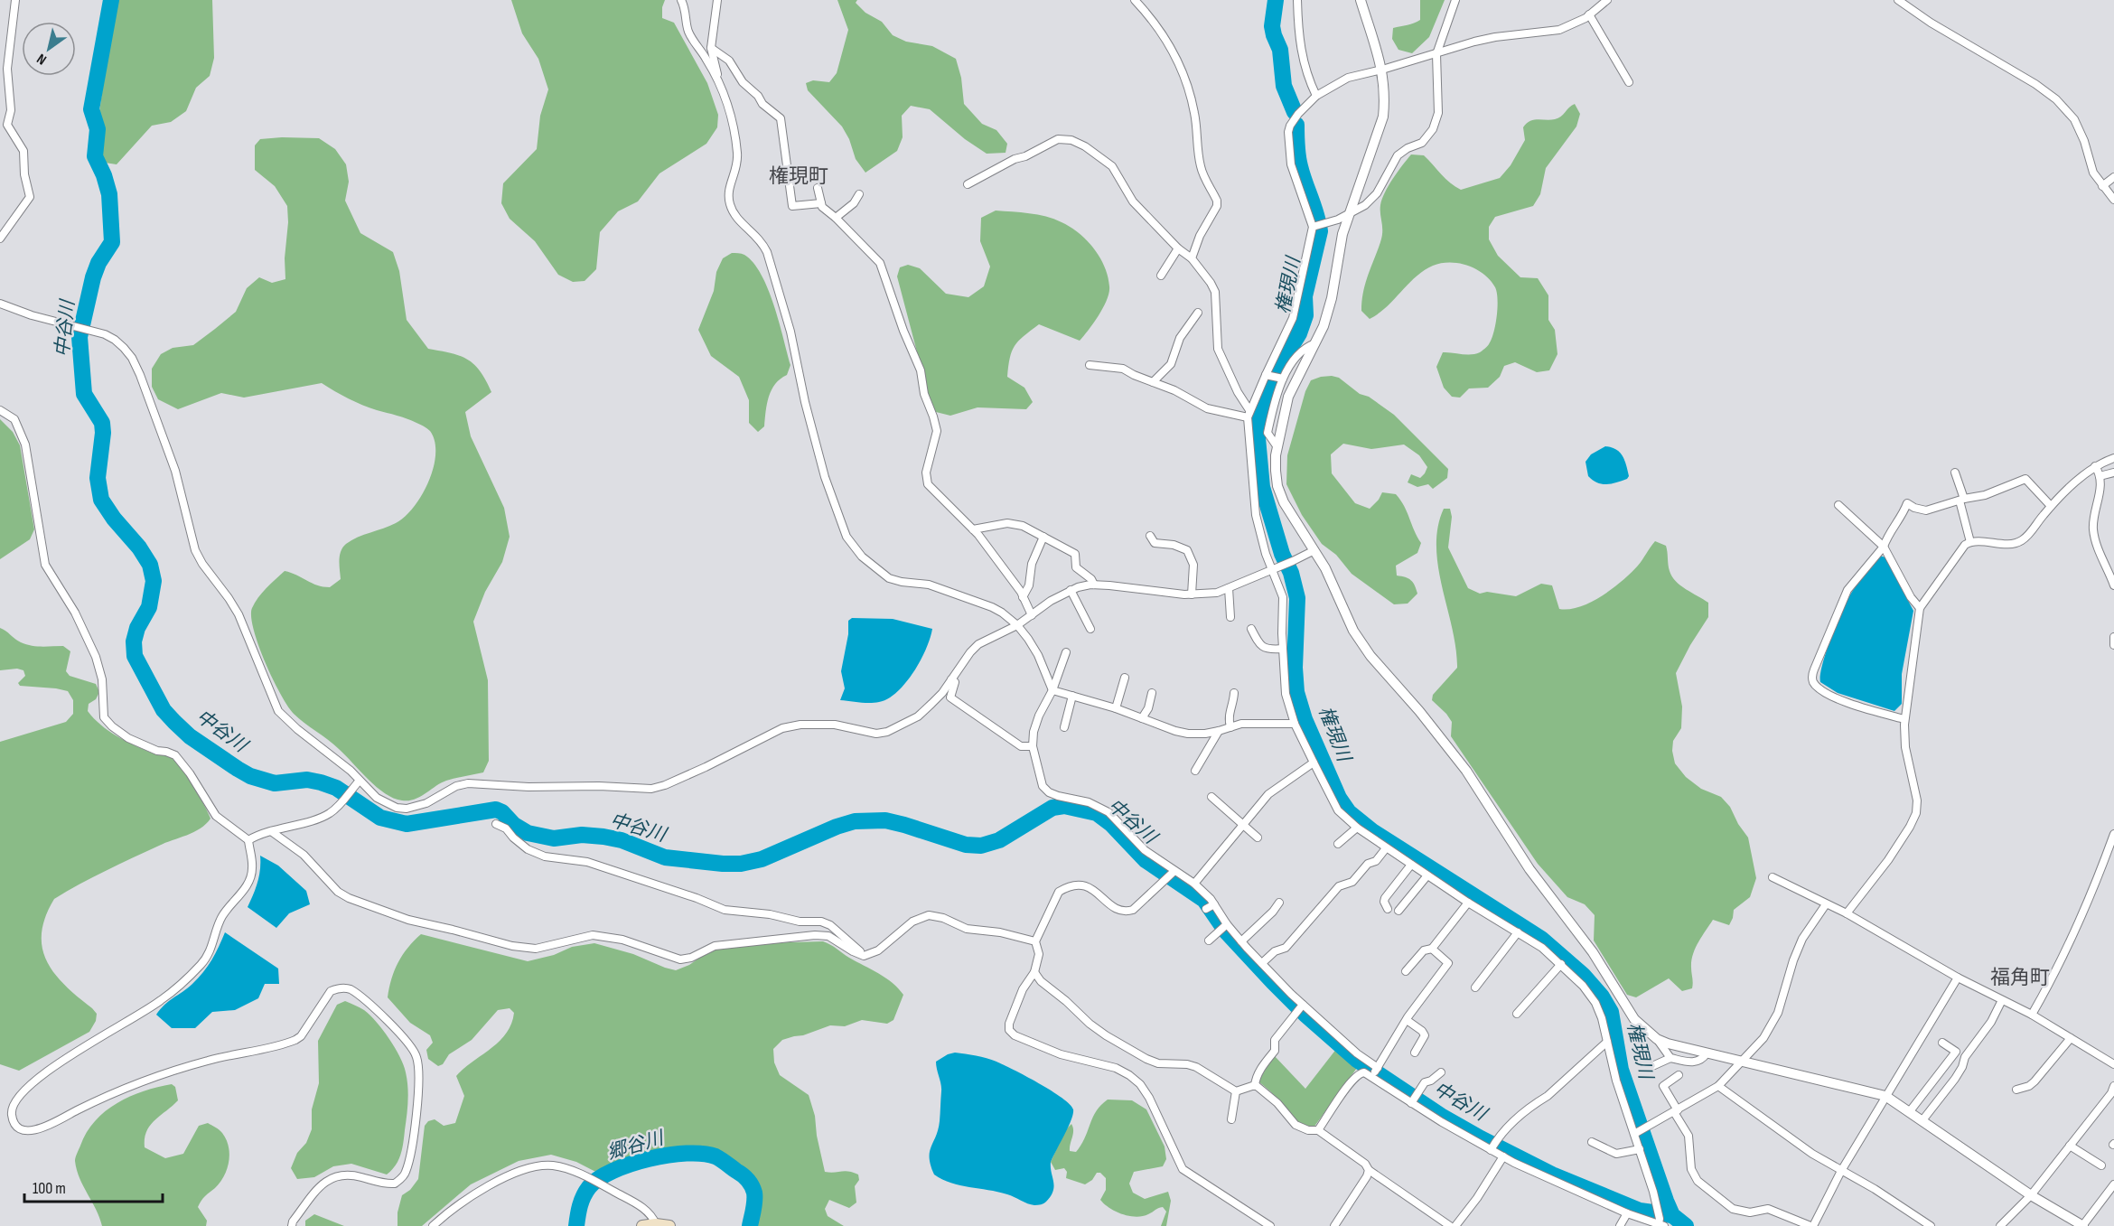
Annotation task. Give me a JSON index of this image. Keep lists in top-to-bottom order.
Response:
{
  "districts": ["権現町", "福角町"],
  "water": ["権現川", "中谷川", "郷谷川"],
  "scale_bar": "100 m",
  "north": "bottom left"
}
